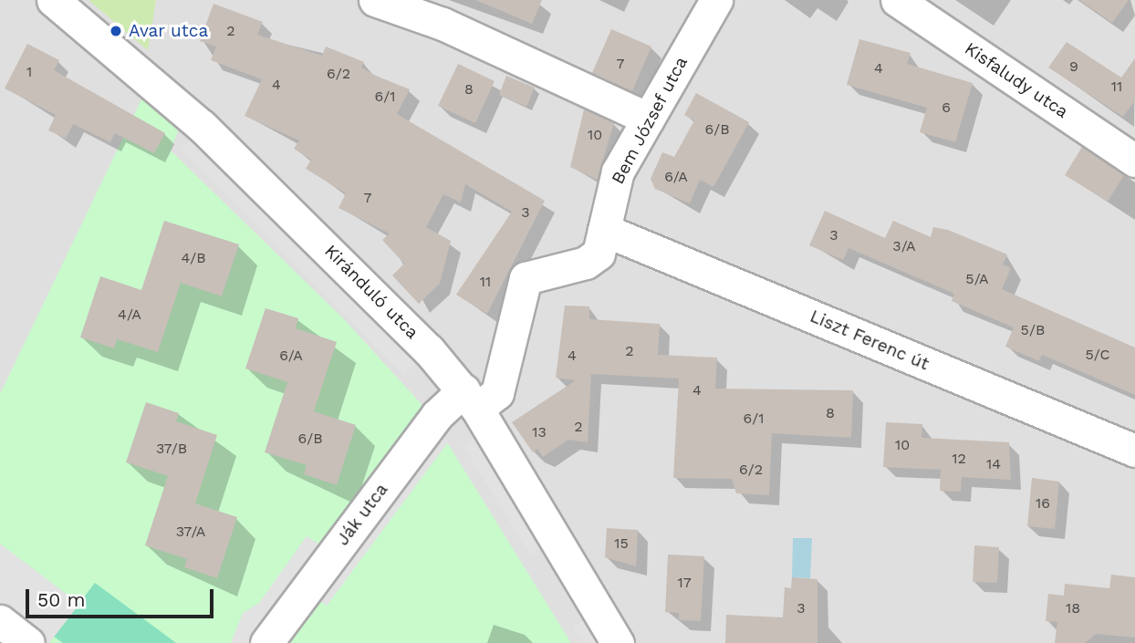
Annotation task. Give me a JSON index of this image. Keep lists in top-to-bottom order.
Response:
{
  "streets": {
    "street": [
      "Kisfaludy utca",
      "Bem József utca",
      "Kiránduló utca",
      "Liszt Ferenc út",
      "Ják utca"
    ]
  },
  "crossings": [
    ["Bem József utca", "Kiránduló utca"],
    ["Bem József utca", "Liszt Ferenc út"],
    ["Bem József utca", "Ják utca"],
    ["Kiránduló utca", "Ják utca"]
  ],
  "places": ["Avar utca"],
  "house_numbers": [
    "2",
    "7",
    "9",
    "4",
    "1",
    "6/2",
    "4",
    "11",
    "8",
    "6/1",
    "6",
    "6/B",
    "10",
    "6/A",
    "7",
    "3",
    "3",
    "3/A",
    "4/B",
    "5/A",
    "11",
    "4/A",
    "5/B",
    "2",
    "5/C",
    "6/A",
    "4",
    "4",
    "8",
    "6/1",
    "2",
    "13",
    "6/B",
    "10",
    "37/B",
    "12",
    "14",
    "6/2",
    "16",
    "37/A",
    "15",
    "17",
    "3",
    "18"
  ],
  "scale_bar": "50 m"
}
